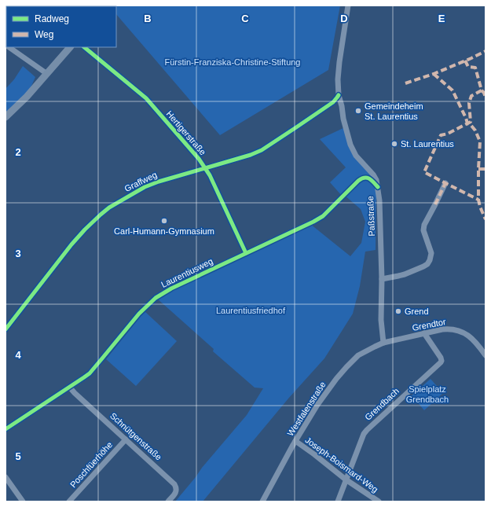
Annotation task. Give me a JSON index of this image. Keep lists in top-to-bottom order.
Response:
{
  "streets": {
    "street": [
      "Hertigerstraße",
      "Graffweg",
      "Paßstraße",
      "Laurentiusweg",
      "Grendtor",
      "Grendbach",
      "Westfalenstraße",
      "Schnütgenstraße",
      "Poschfüerhöhe",
      "Joseph-Boismard-Weg"
    ]
  },
  "crossings": [
    ["Hertigerstraße", "Graffweg"],
    ["Hertigerstraße", "Laurentiusweg"],
    ["Graffweg", "Paßstraße"],
    ["Paßstraße", "Laurentiusweg"],
    ["Paßstraße", "Grendtor"],
    ["Paßstraße", "Westfalenstraße"],
    ["Laurentiusweg", "Schnütgenstraße"],
    ["Grendtor", "Grendbach"],
    ["Grendtor", "Westfalenstraße"],
    ["Grendbach", "Joseph-Boismard-Weg"],
    ["Westfalenstraße", "Joseph-Boismard-Weg"],
    ["Schnütgenstraße", "Poschfüerhöhe"]
  ],
  "parks": ["Fürstin-Franziska-Christine-Stiftung", "Laurentiusfriedhof", "Spielplatz Grendbach"],
  "places": [
    "Gemeindeheim St. Laurentius",
    "St. Laurentius",
    "Carl-Humann-Gymnasium",
    "Grend"
  ],
  "legend": ["Radweg", "Weg"],
  "grid": {
    "columns": [
      "B",
      "C",
      "D",
      "E"
    ],
    "rows": [
      "2",
      "3",
      "4",
      "5"
    ]
  }
}
